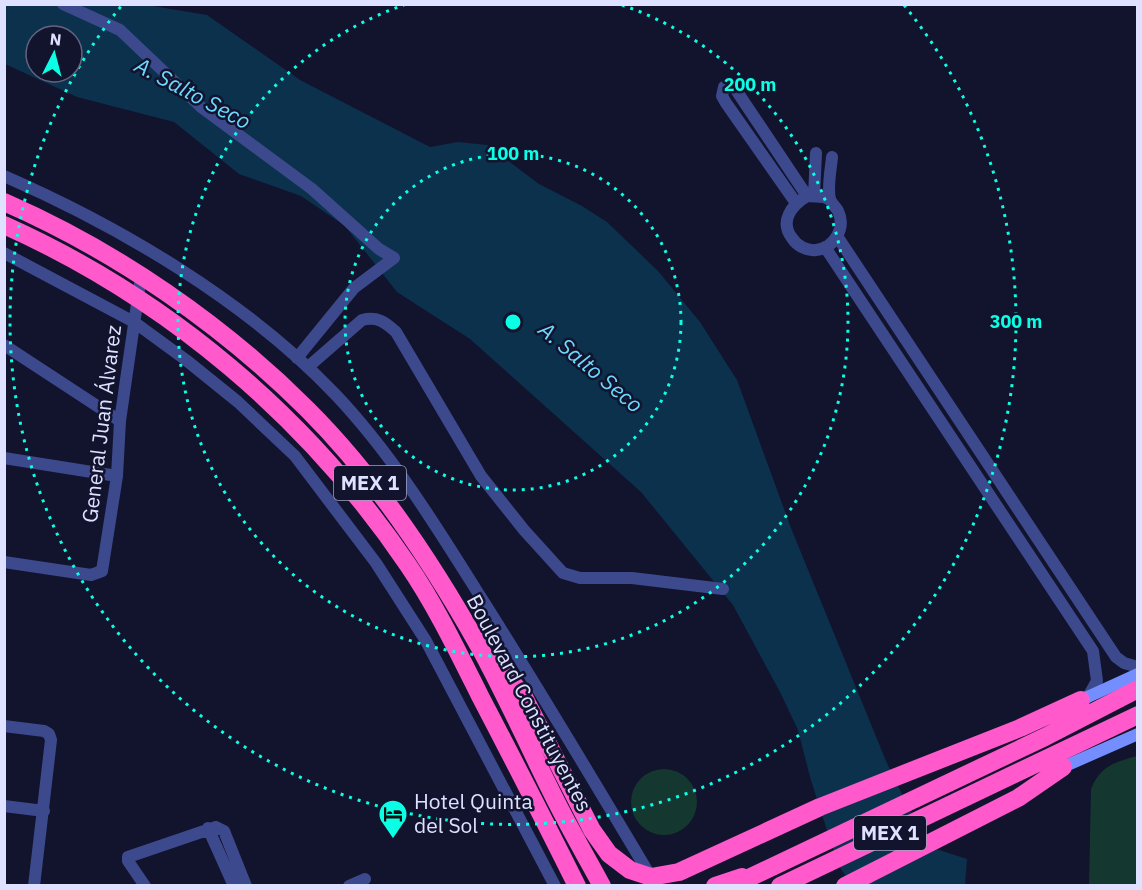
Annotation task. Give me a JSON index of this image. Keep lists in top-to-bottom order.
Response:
{
  "streets": {
    "highway": ["MEX 1", "Boulevard Constituyentes"],
    "street": ["General Juan Álvarez"]
  },
  "crossings": [
    ["General Juan Álvarez", "Boulevard Constituyentes"]
  ],
  "water": ["A. Salto Seco"],
  "places": {
    "hotel": ["Hotel Quinta del Sol"]
  },
  "north": "top",
  "rings": ["200 m", "100 m", "300 m"]
}
